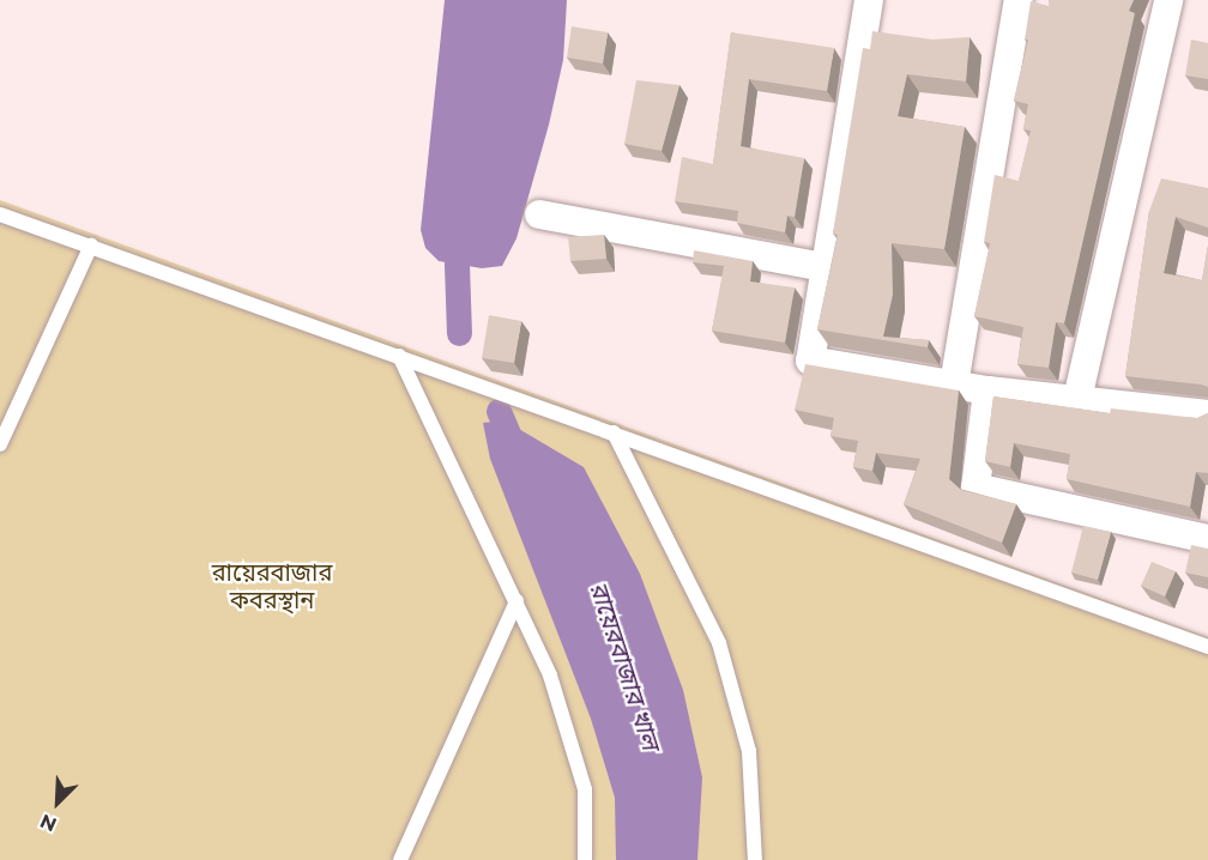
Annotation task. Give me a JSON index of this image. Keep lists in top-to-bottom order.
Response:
{
  "water": ["রায়েরবাজার খাল"],
  "parks": ["রায়েরবাজার কবরস্থান"],
  "north": "bottom left"
}
